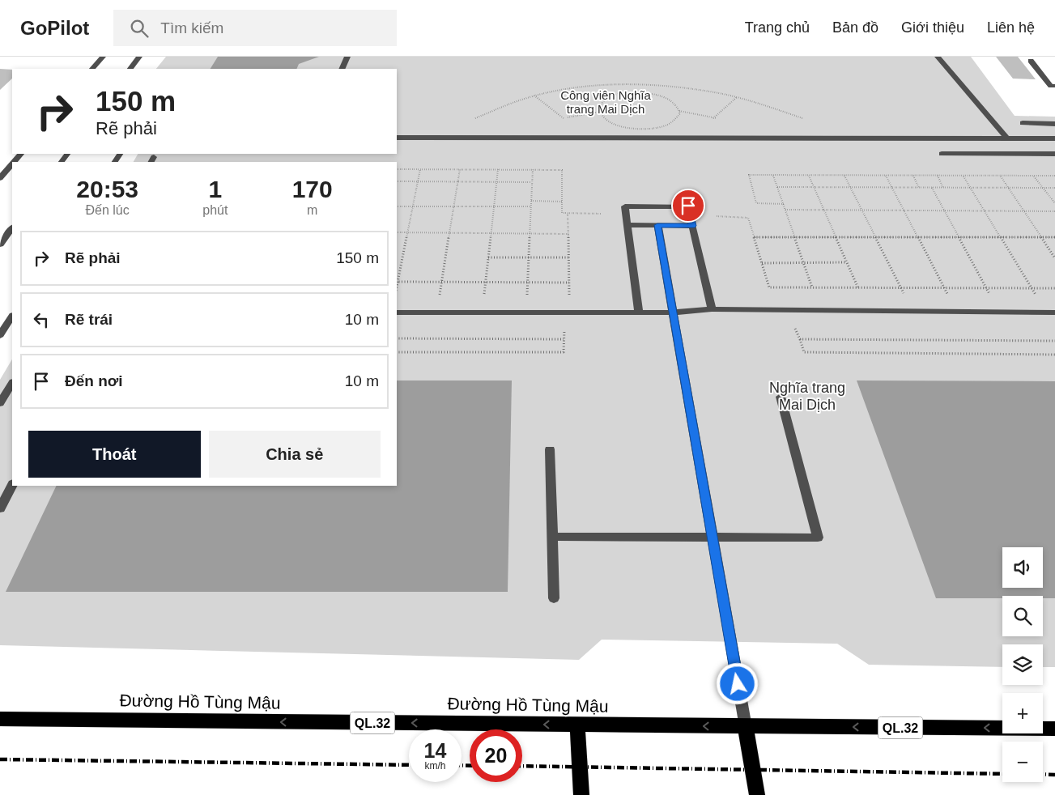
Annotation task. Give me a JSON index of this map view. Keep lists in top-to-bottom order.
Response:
{
  "streets": {
    "highway": ["Đường Hồ Tùng Mậu", "QL.32"]
  },
  "one_way": ["Đường Hồ Tùng Mậu"],
  "parks": ["Công viên Nghĩa trang Mai Dịch", "Nghĩa trang Mai Dịch"],
  "page": {
    "header": "GoPilot",
    "search": "Tìm kiếm",
    "nav": [
      "Trang chủ",
      "Bản đồ",
      "Giới thiệu",
      "Liên hệ"
    ],
    "turn": ["150 m", "Rẽ phải"],
    "eta": [
      "20:53",
      "Đến lúc",
      "1",
      "phút",
      "170",
      "m"
    ],
    "list": [
      {
        "name": "Rẽ phải",
        "value": "150 m"
      },
      {
        "name": "Rẽ trái",
        "value": "10 m"
      },
      {
        "name": "Đến nơi",
        "value": "10 m"
      }
    ],
    "buttons": ["Thoát", "Chia sẻ"],
    "map_buttons": ["+", "−"],
    "speed": "14 km/h",
    "limit": "20"
  }
}
